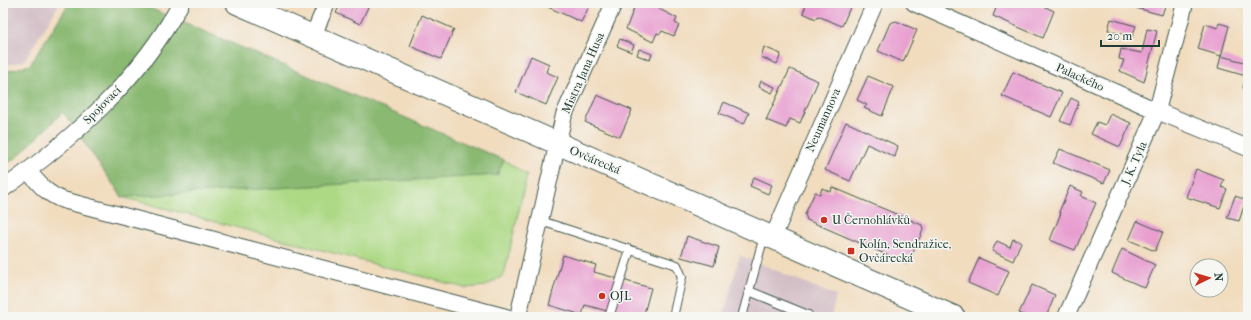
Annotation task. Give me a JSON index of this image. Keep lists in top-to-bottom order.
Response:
{
  "streets": {
    "main road": ["Ovčárecká"],
    "street": [
      "Mistra Jana Husa",
      "Palackého",
      "Spojovací",
      "Neumannova",
      "J. K. Tyla"
    ]
  },
  "crossings": [
    ["Mistra Jana Husa", "Ovčárecká"],
    ["Palackého", "J. K. Tyla"],
    ["Neumannova", "Ovčárecká"]
  ],
  "places": {
    "other": ["U Černohlávků", "OJL"],
    "transit": ["Kolín, Sendražice, Ovčárecká"]
  },
  "scale_bar": "20 m",
  "north": "right"
}
